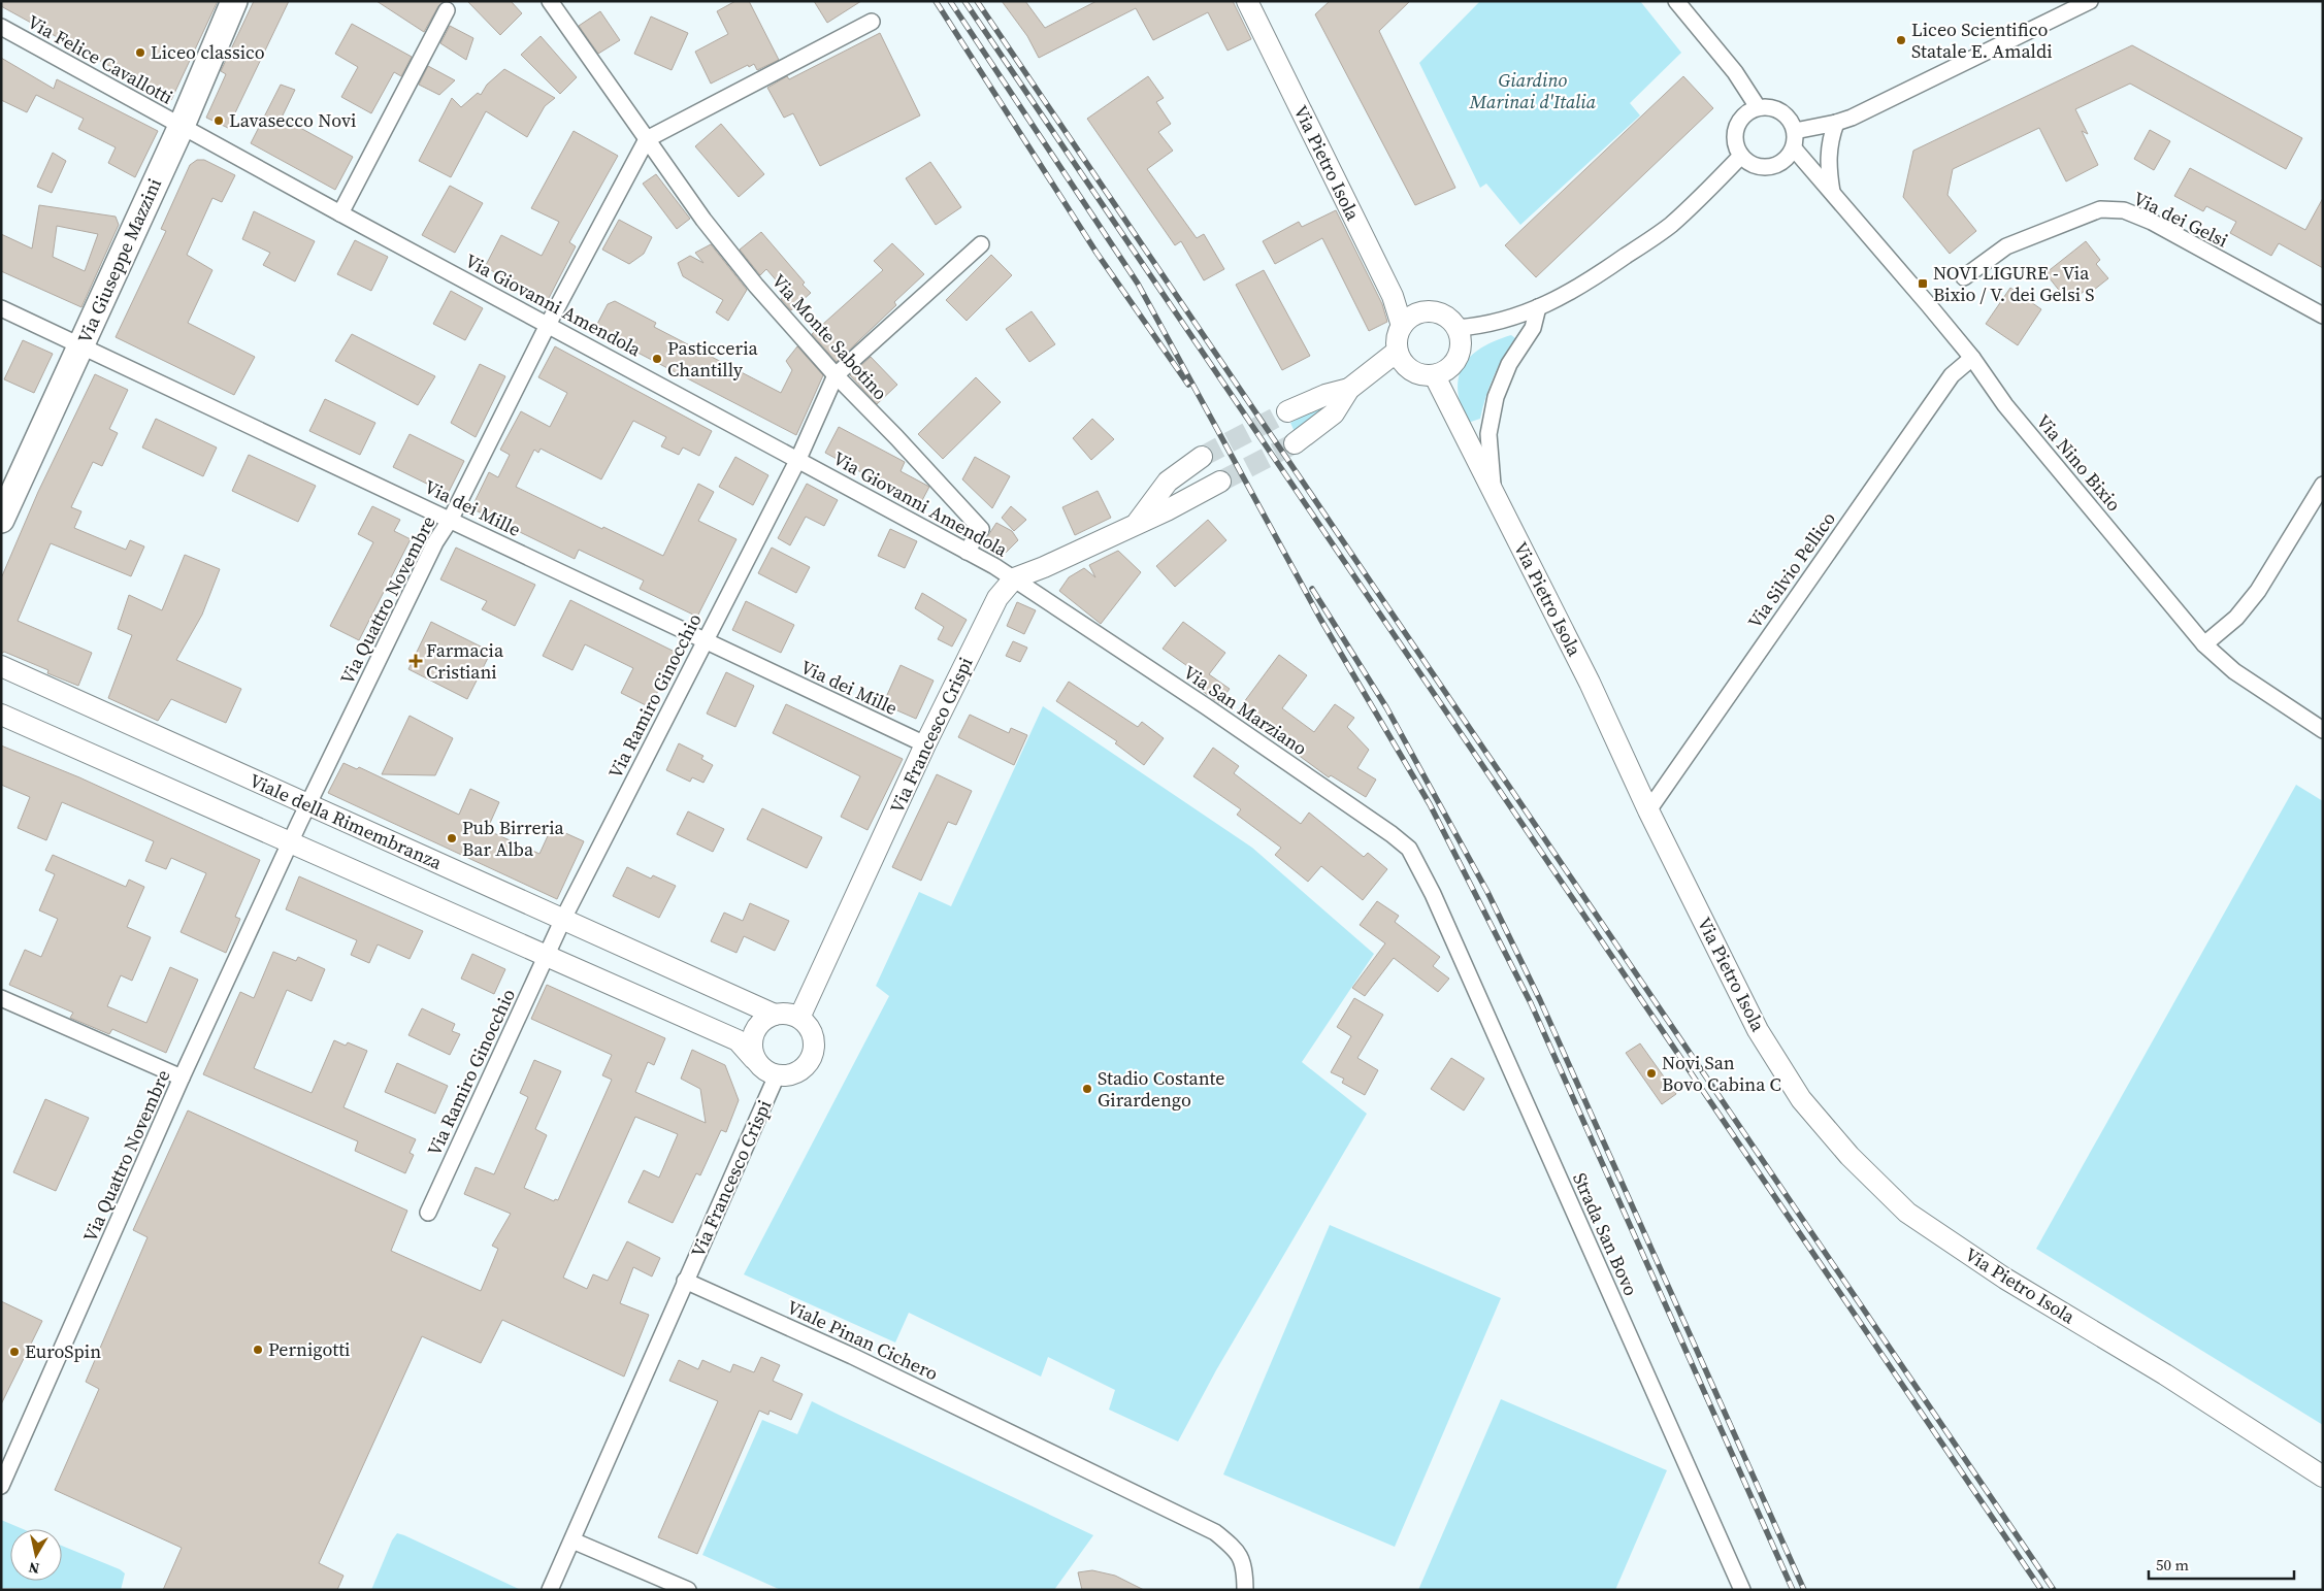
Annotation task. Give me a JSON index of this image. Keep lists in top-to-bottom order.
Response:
{
  "streets": {
    "main road": ["Via Giuseppe Mazzini"],
    "street": [
      "Via Felice Cavallotti",
      "Via Pietro Isola",
      "Via dei Gelsi",
      "Via Giovanni Amendola",
      "Via Monte Sabotino",
      "Via Nino Bixio",
      "Via dei Mille",
      "Via Silvio Pellico",
      "Via Quattro Novembre",
      "Via Ramiro Ginocchio",
      "Via San Marziano",
      "Via Francesco Crispi",
      "Viale della Rimembranza",
      "Strada San Bovo",
      "Viale Pinan Cichero"
    ]
  },
  "crossings": [
    ["Via Felice Cavallotti", "Via Giuseppe Mazzini"],
    ["Via Felice Cavallotti", "Via Giovanni Amendola"],
    ["Via Pietro Isola", "Via Silvio Pellico"],
    ["Via Giuseppe Mazzini", "Via Giovanni Amendola"],
    ["Via Giuseppe Mazzini", "Via dei Mille"],
    ["Via Giovanni Amendola", "Via Monte Sabotino"],
    ["Via Giovanni Amendola", "Via Quattro Novembre"],
    ["Via Giovanni Amendola", "Via Ramiro Ginocchio"],
    ["Via Giovanni Amendola", "Via San Marziano"],
    ["Via Giovanni Amendola", "Via Francesco Crispi"],
    ["Via Monte Sabotino", "Via Quattro Novembre"],
    ["Via Monte Sabotino", "Via Ramiro Ginocchio"],
    ["Via Nino Bixio", "Via Silvio Pellico"],
    ["Via dei Mille", "Via Quattro Novembre"],
    ["Via dei Mille", "Via Ramiro Ginocchio"],
    ["Via dei Mille", "Via Francesco Crispi"],
    ["Via Quattro Novembre", "Viale della Rimembranza"],
    ["Via Ramiro Ginocchio", "Viale della Rimembranza"],
    ["Via San Marziano", "Via Francesco Crispi"],
    ["Via San Marziano", "Strada San Bovo"],
    ["Via Francesco Crispi", "Viale della Rimembranza"],
    ["Via Francesco Crispi", "Viale Pinan Cichero"]
  ],
  "parks": ["Giardino Marinai d'Italia"],
  "places": {
    "other": [
      "Liceo Scientifico Statale E. Amaldi",
      "Liceo classico",
      "Lavasecco Novi",
      "Pasticceria Chantilly",
      "Pub Birreria Bar Alba",
      "Novi San Bovo Cabina C",
      "Stadio Costante Girardengo",
      "Pernigotti",
      "EuroSpin"
    ],
    "transit": ["NOVI LIGURE - Via Bixio / V. dei Gelsi S"],
    "health": ["Farmacia Cristiani"]
  },
  "scale_bar": "50 m",
  "north": "bottom"
}
